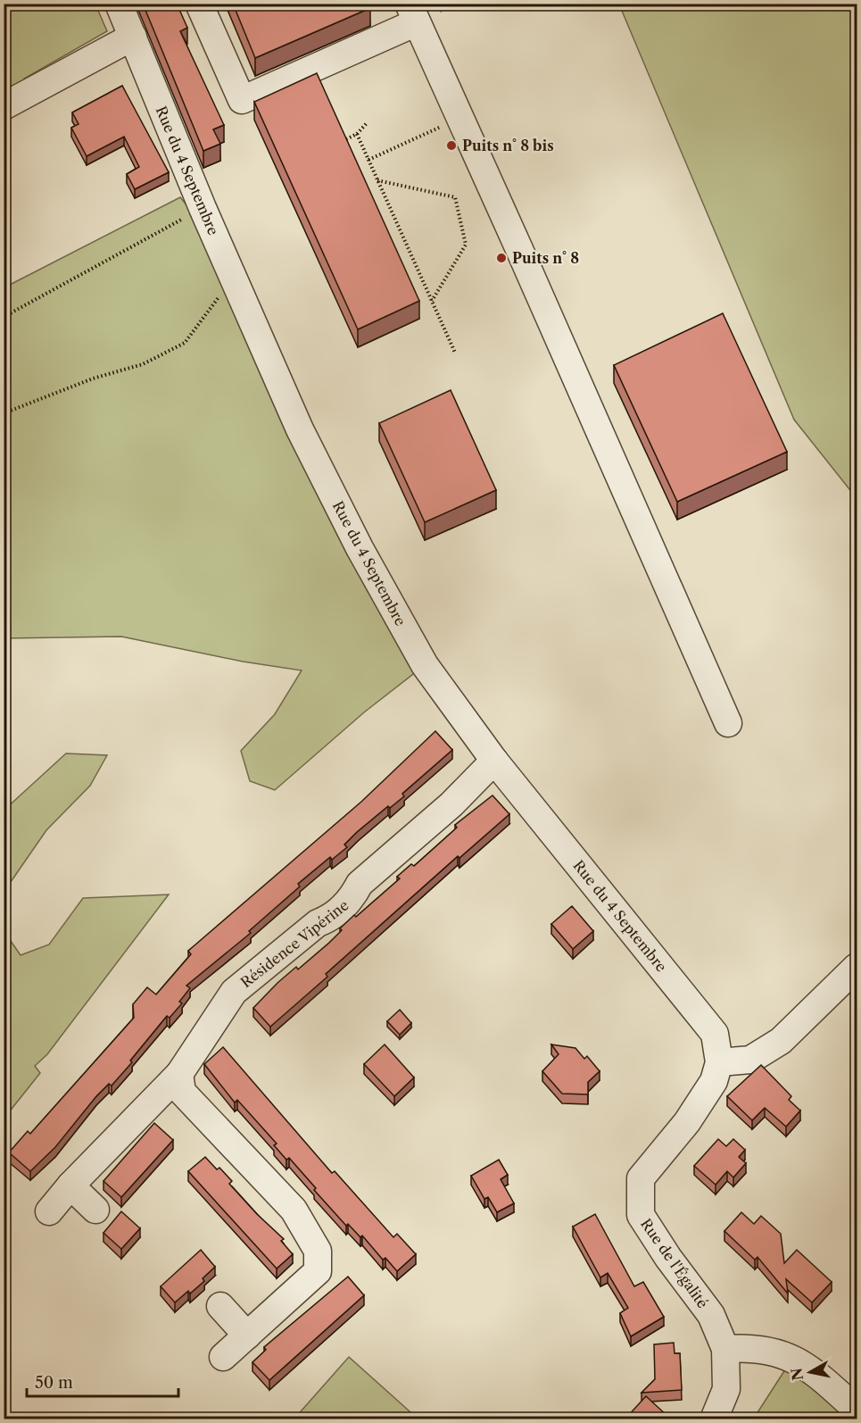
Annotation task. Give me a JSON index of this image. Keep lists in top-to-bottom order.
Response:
{
  "streets": {
    "street": ["Rue du 4 Septembre", "Résidence Vipérine", "Rue de l'Égalité"]
  },
  "crossings": [
    ["Rue du 4 Septembre", "Résidence Vipérine"],
    ["Rue du 4 Septembre", "Rue de l'Égalité"]
  ],
  "places": ["Puits n° 8 bis", "Puits n° 8"],
  "scale_bar": "50 m",
  "north": "left"
}
